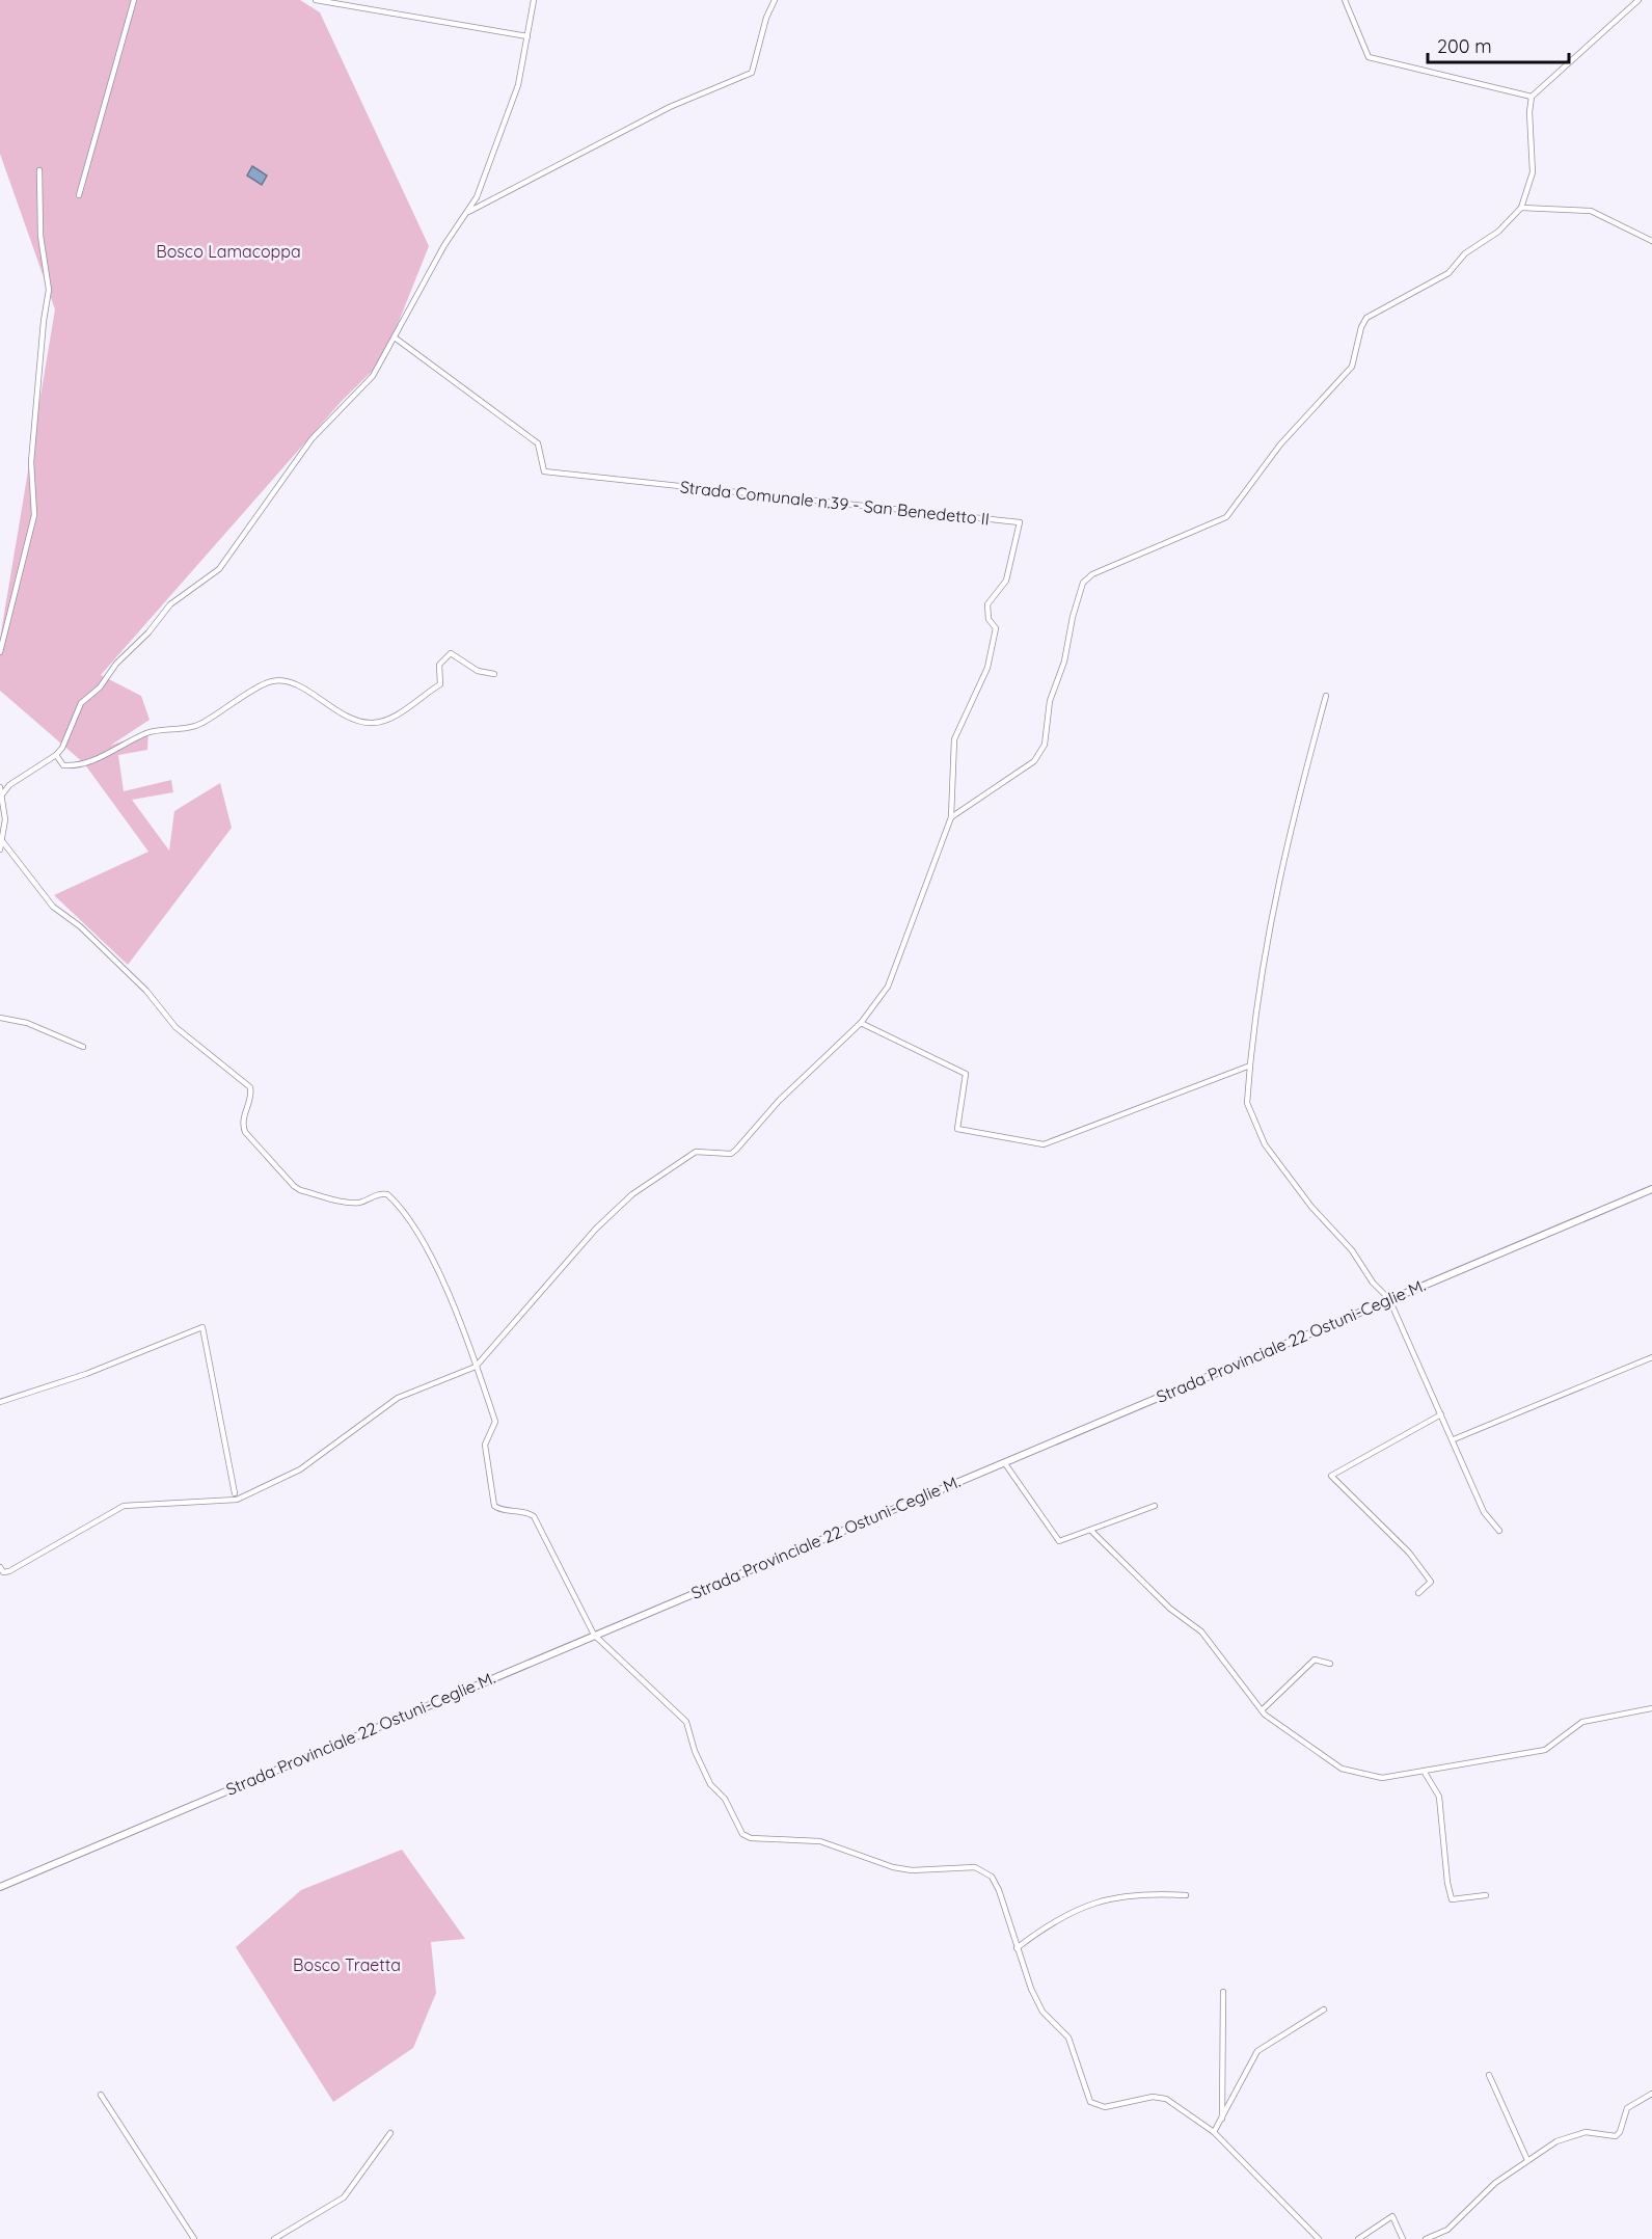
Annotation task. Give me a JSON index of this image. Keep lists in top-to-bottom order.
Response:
{
  "streets": {
    "main road": ["Strada Provinciale 22 Ostuni-Ceglie M."],
    "street": ["Strada Comunale n.39 - San Benedetto II"]
  },
  "parks": ["Bosco Lamacoppa", "Bosco Traetta"],
  "scale_bar": "200 m"
}
